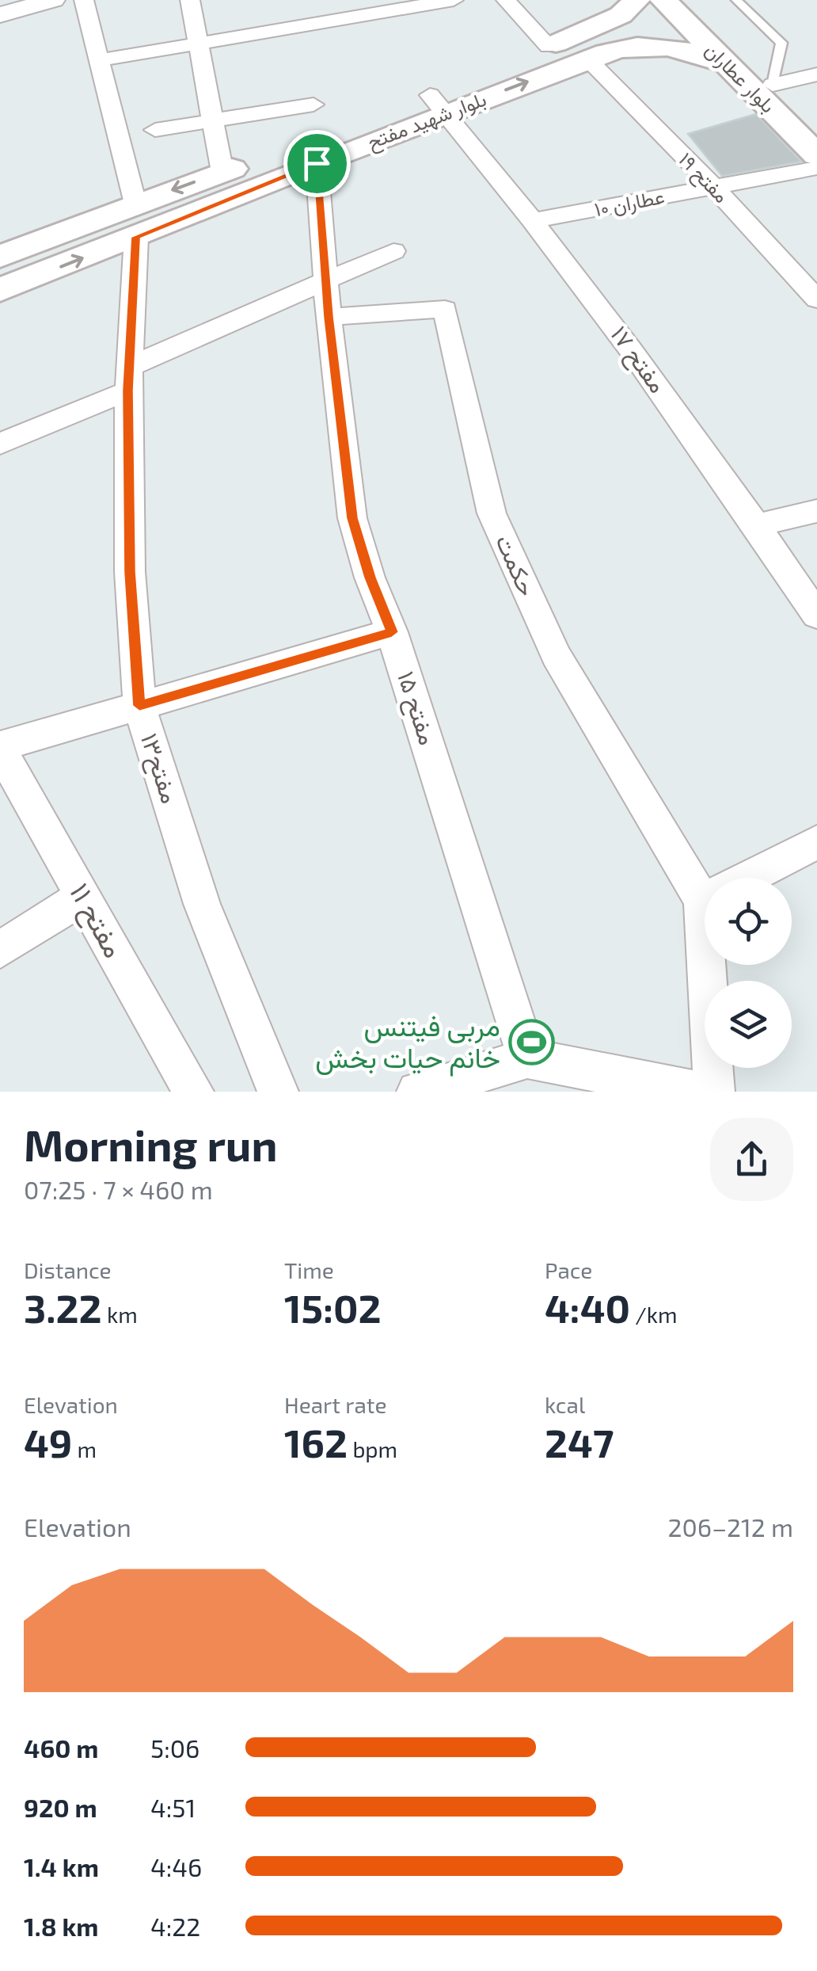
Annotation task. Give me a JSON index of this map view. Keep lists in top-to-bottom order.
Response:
{
  "streets": {
    "main road": ["بلوار عطاران", "بلوار شهید مفتح"],
    "street": [
      "مفتح ۱۹",
      "عطاران ۱۰",
      "مفتح ۱۷",
      "حکمت",
      "مفتح ۱۵",
      "مفتح۱۳",
      "مفتح ۱۱"
    ]
  },
  "crossings": [
    ["بلوار عطاران", "بلوار شهید مفتح"],
    ["بلوار شهید مفتح", "مفتح ۱۹"],
    ["بلوار شهید مفتح", "مفتح ۱۷"],
    ["بلوار شهید مفتح", "مفتح ۱۵"],
    ["بلوار شهید مفتح", "مفتح۱۳"],
    ["مفتح ۱۹", "عطاران ۱۰"],
    ["عطاران ۱۰", "مفتح ۱۷"],
    ["حکمت", "مفتح ۱۵"]
  ],
  "places": {
    "sports": ["مربی فیتنس خانم حیات بخش"]
  },
  "page": {
    "heading": ["Morning run", "07:25 · 7 × 460 m"],
    "stats": [
      ["Distance", "3.22 km"],
      ["Time", "15:02"],
      ["Pace", "4:40 /km"],
      ["Elevation", "49 m"],
      ["Heart rate", "162 bpm"],
      ["kcal", "247"]
    ],
    "chart": ["Elevation", "206–212 m"],
    "list": [
      {
        "name": "460 m",
        "note": "5:06"
      },
      {
        "name": "920 m",
        "note": "4:51"
      },
      {
        "name": "1.4 km",
        "note": "4:46"
      },
      {
        "name": "1.8 km",
        "note": "4:22"
      }
    ]
  }
}
